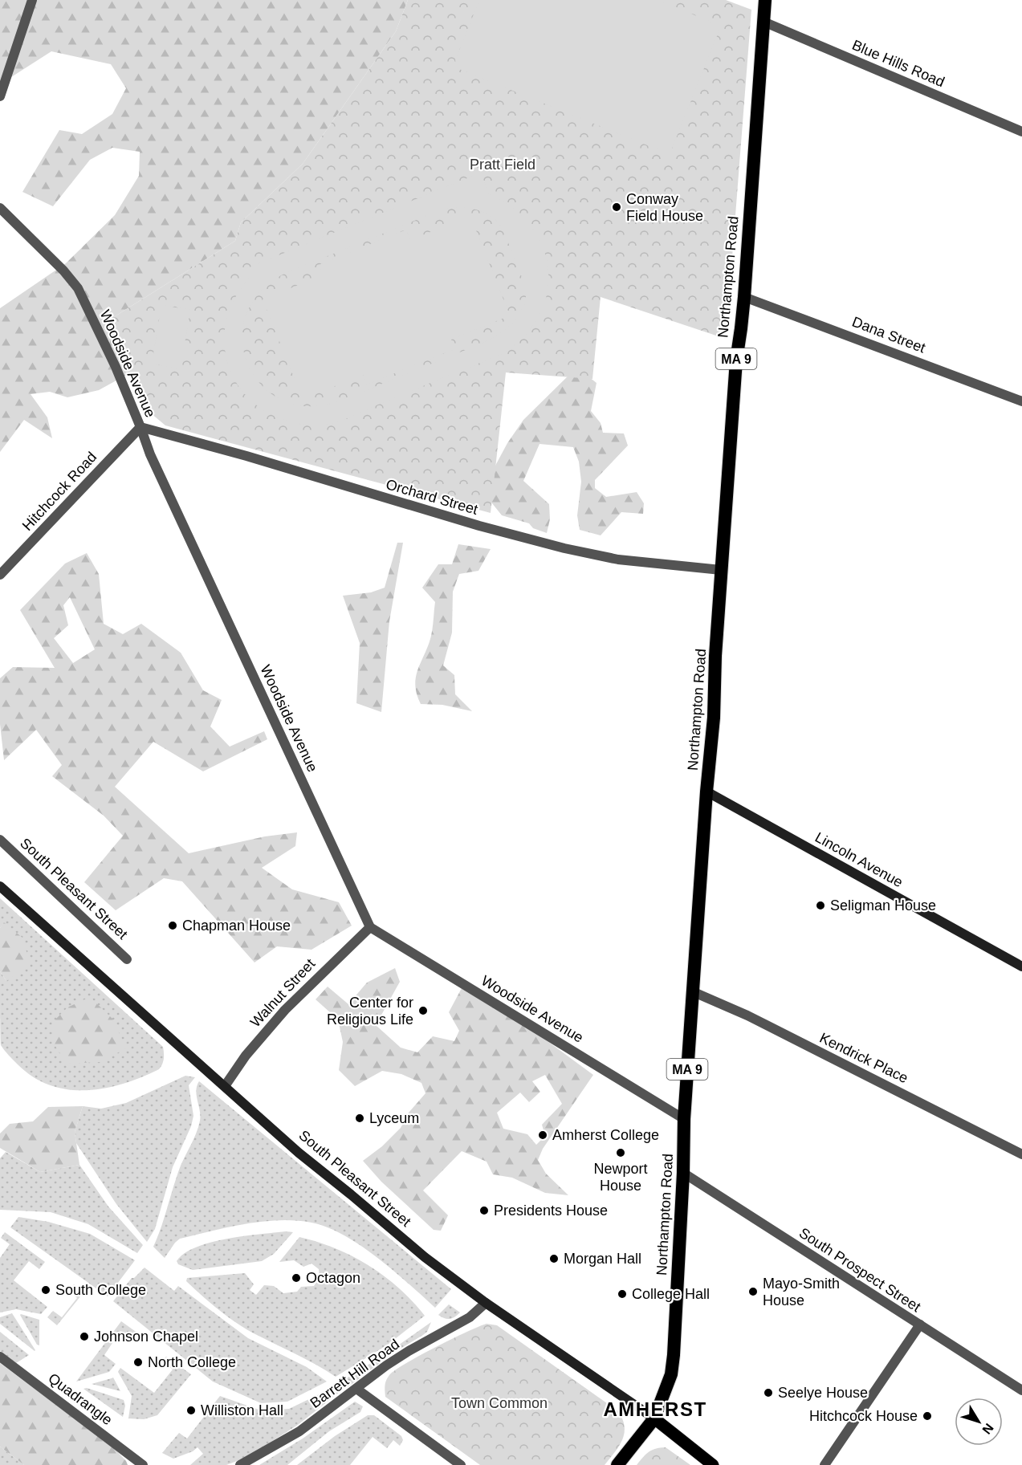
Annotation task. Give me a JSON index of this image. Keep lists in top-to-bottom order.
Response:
{
  "streets": {
    "highway": ["Northampton Road", "MA 9"],
    "main road": ["Lincoln Avenue", "South Pleasant Street"],
    "street": [
      "Blue Hills Road",
      "Dana Street",
      "Woodside Avenue",
      "Hitchcock Road",
      "Orchard Street",
      "Walnut Street",
      "Kendrick Place",
      "South Prospect Street",
      "Barrett Hill Road",
      "Quadrangle"
    ]
  },
  "crossings": [
    ["Blue Hills Road", "Northampton Road"],
    ["Northampton Road", "Dana Street"],
    ["Northampton Road", "MA 9"],
    ["Northampton Road", "Woodside Avenue"],
    ["Northampton Road", "Orchard Street"],
    ["Northampton Road", "Lincoln Avenue"],
    ["Northampton Road", "South Pleasant Street"],
    ["Northampton Road", "Kendrick Place"],
    ["Northampton Road", "South Prospect Street"],
    ["MA 9", "South Pleasant Street"],
    ["Woodside Avenue", "Hitchcock Road"],
    ["Woodside Avenue", "Orchard Street"],
    ["Woodside Avenue", "Walnut Street"],
    ["Hitchcock Road", "Orchard Street"],
    ["South Pleasant Street", "Walnut Street"],
    ["South Pleasant Street", "Barrett Hill Road"]
  ],
  "districts": ["AMHERST"],
  "parks": ["Pratt Field", "Town Common"],
  "places": [
    "Conway Field House",
    "Seligman House",
    "Chapman House",
    "Center for Religious Life",
    "Lyceum",
    "Amherst College",
    "Newport House",
    "Presidents House",
    "Morgan Hall",
    "Octagon",
    "South College",
    "Mayo-Smith House",
    "College Hall",
    "Johnson Chapel",
    "North College",
    "Seelye House",
    "Williston Hall",
    "Hitchcock House"
  ],
  "north": "bottom right"
}
